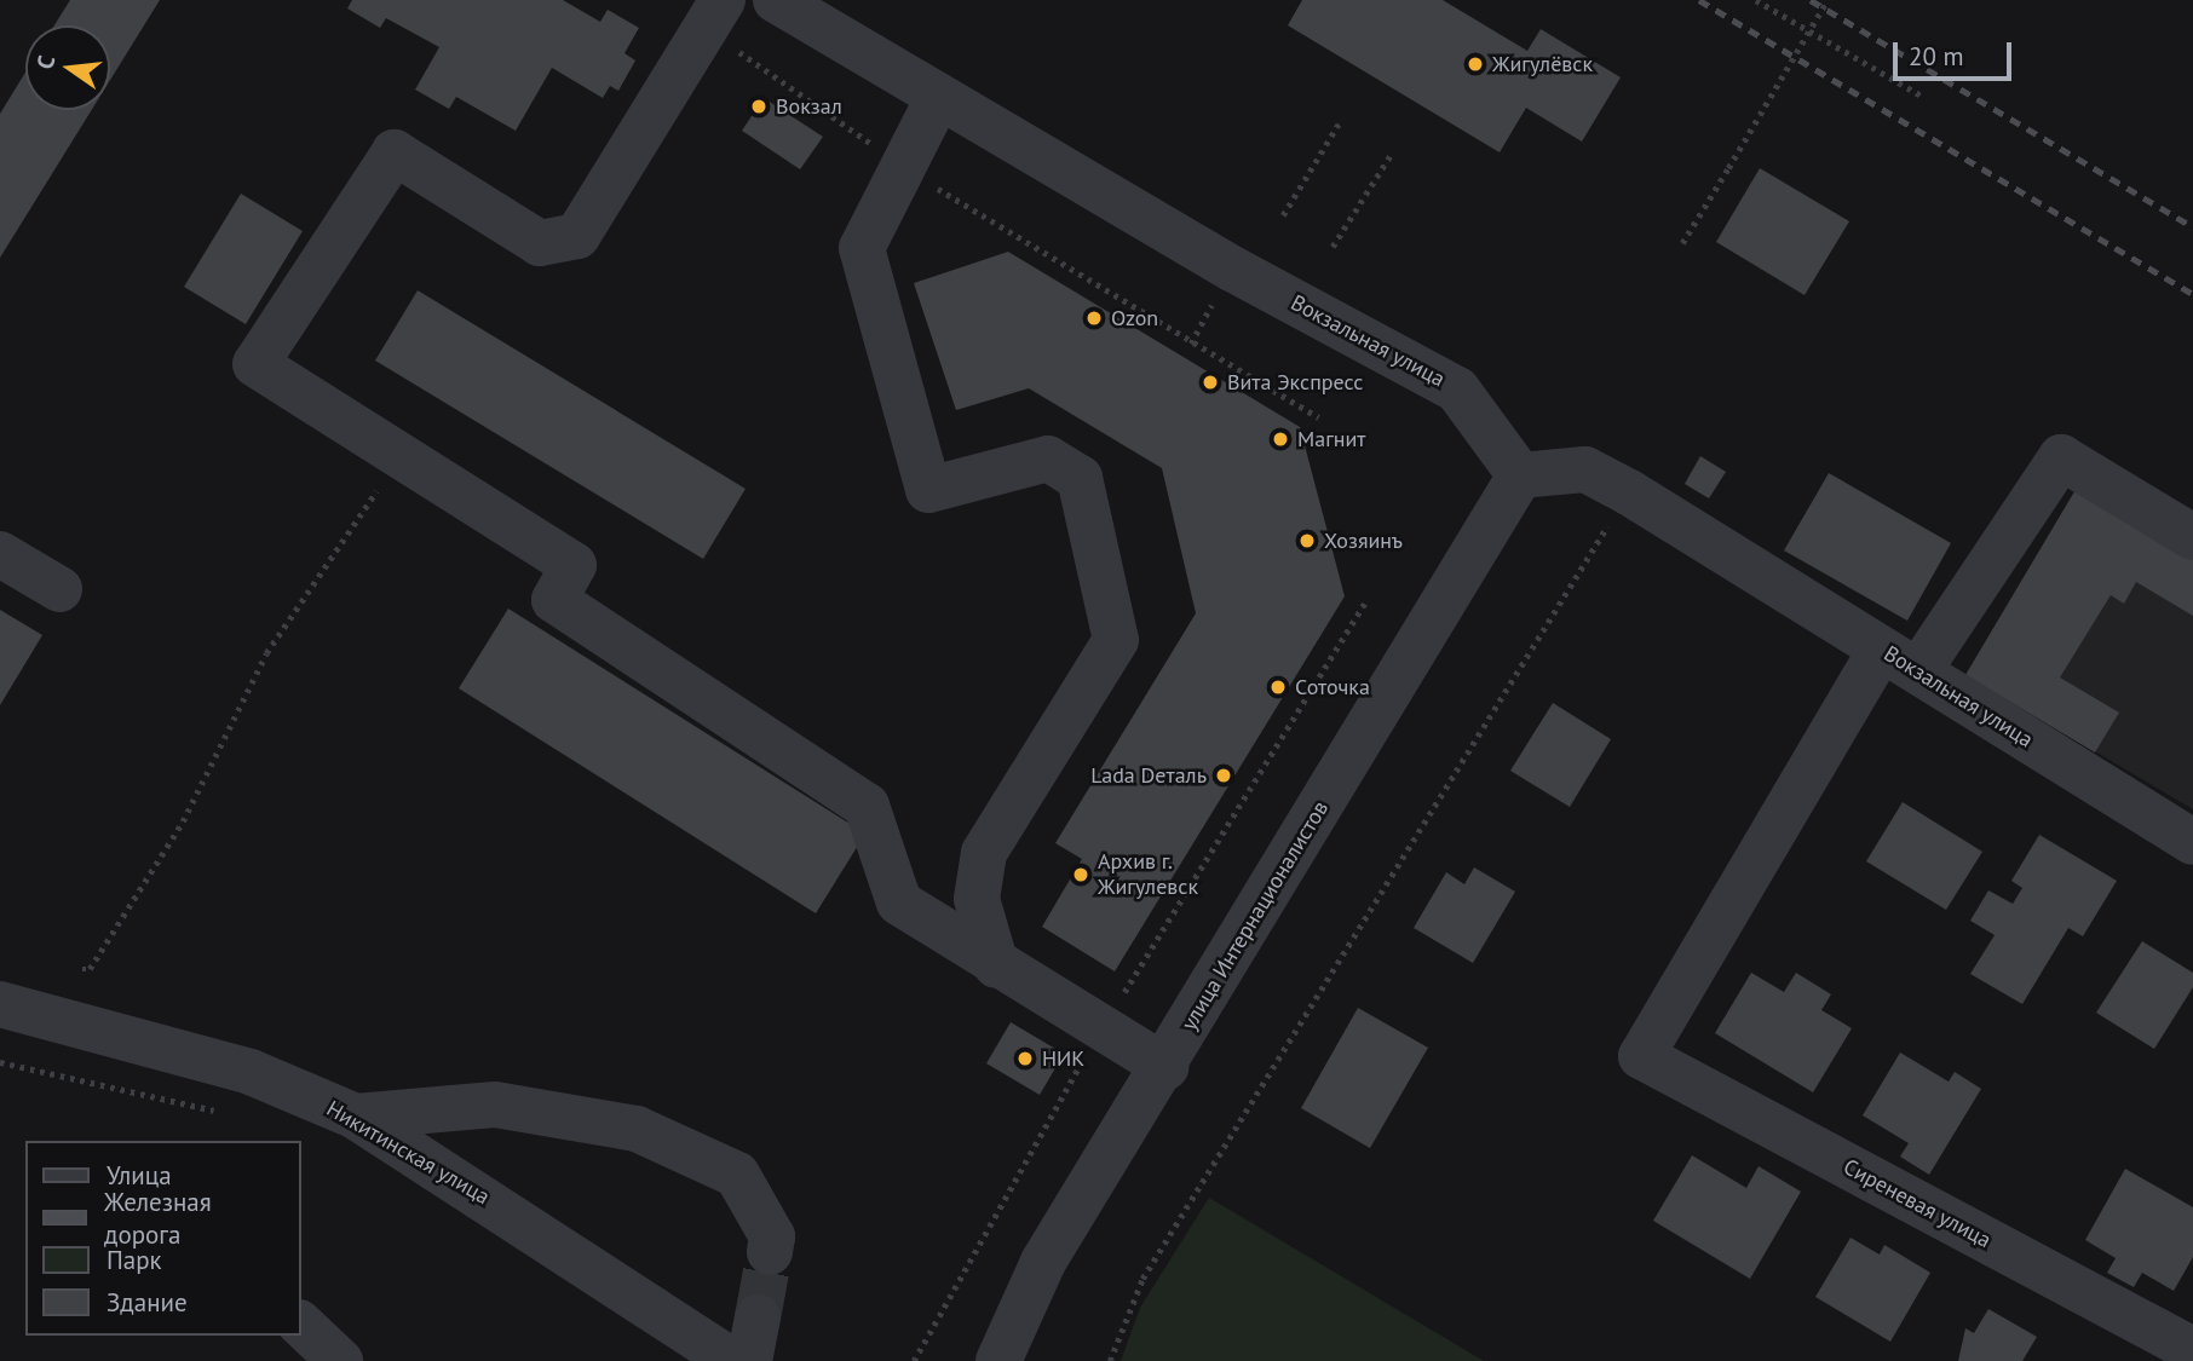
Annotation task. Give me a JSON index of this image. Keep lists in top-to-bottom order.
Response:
{
  "streets": {
    "street": [
      "Вокзальная улица",
      "улица Интернационалистов",
      "Никитинская улица",
      "Сиреневая улица"
    ]
  },
  "crossings": [
    ["Вокзальная улица", "улица Интернационалистов"],
    ["Вокзальная улица", "Сиреневая улица"]
  ],
  "places": [
    "Жигулёвск",
    "Вокзал",
    "Ozon",
    "Вита Экспресс",
    "Магнит",
    "Хозяинъ",
    "Соточка",
    "Lada Dеталь",
    "Архив г. Жигулевск",
    "НИК"
  ],
  "legend": [
    "Улица",
    "Железная дорога",
    "Парк",
    "Здание"
  ],
  "scale_bar": "20 m",
  "north": "left"
}
